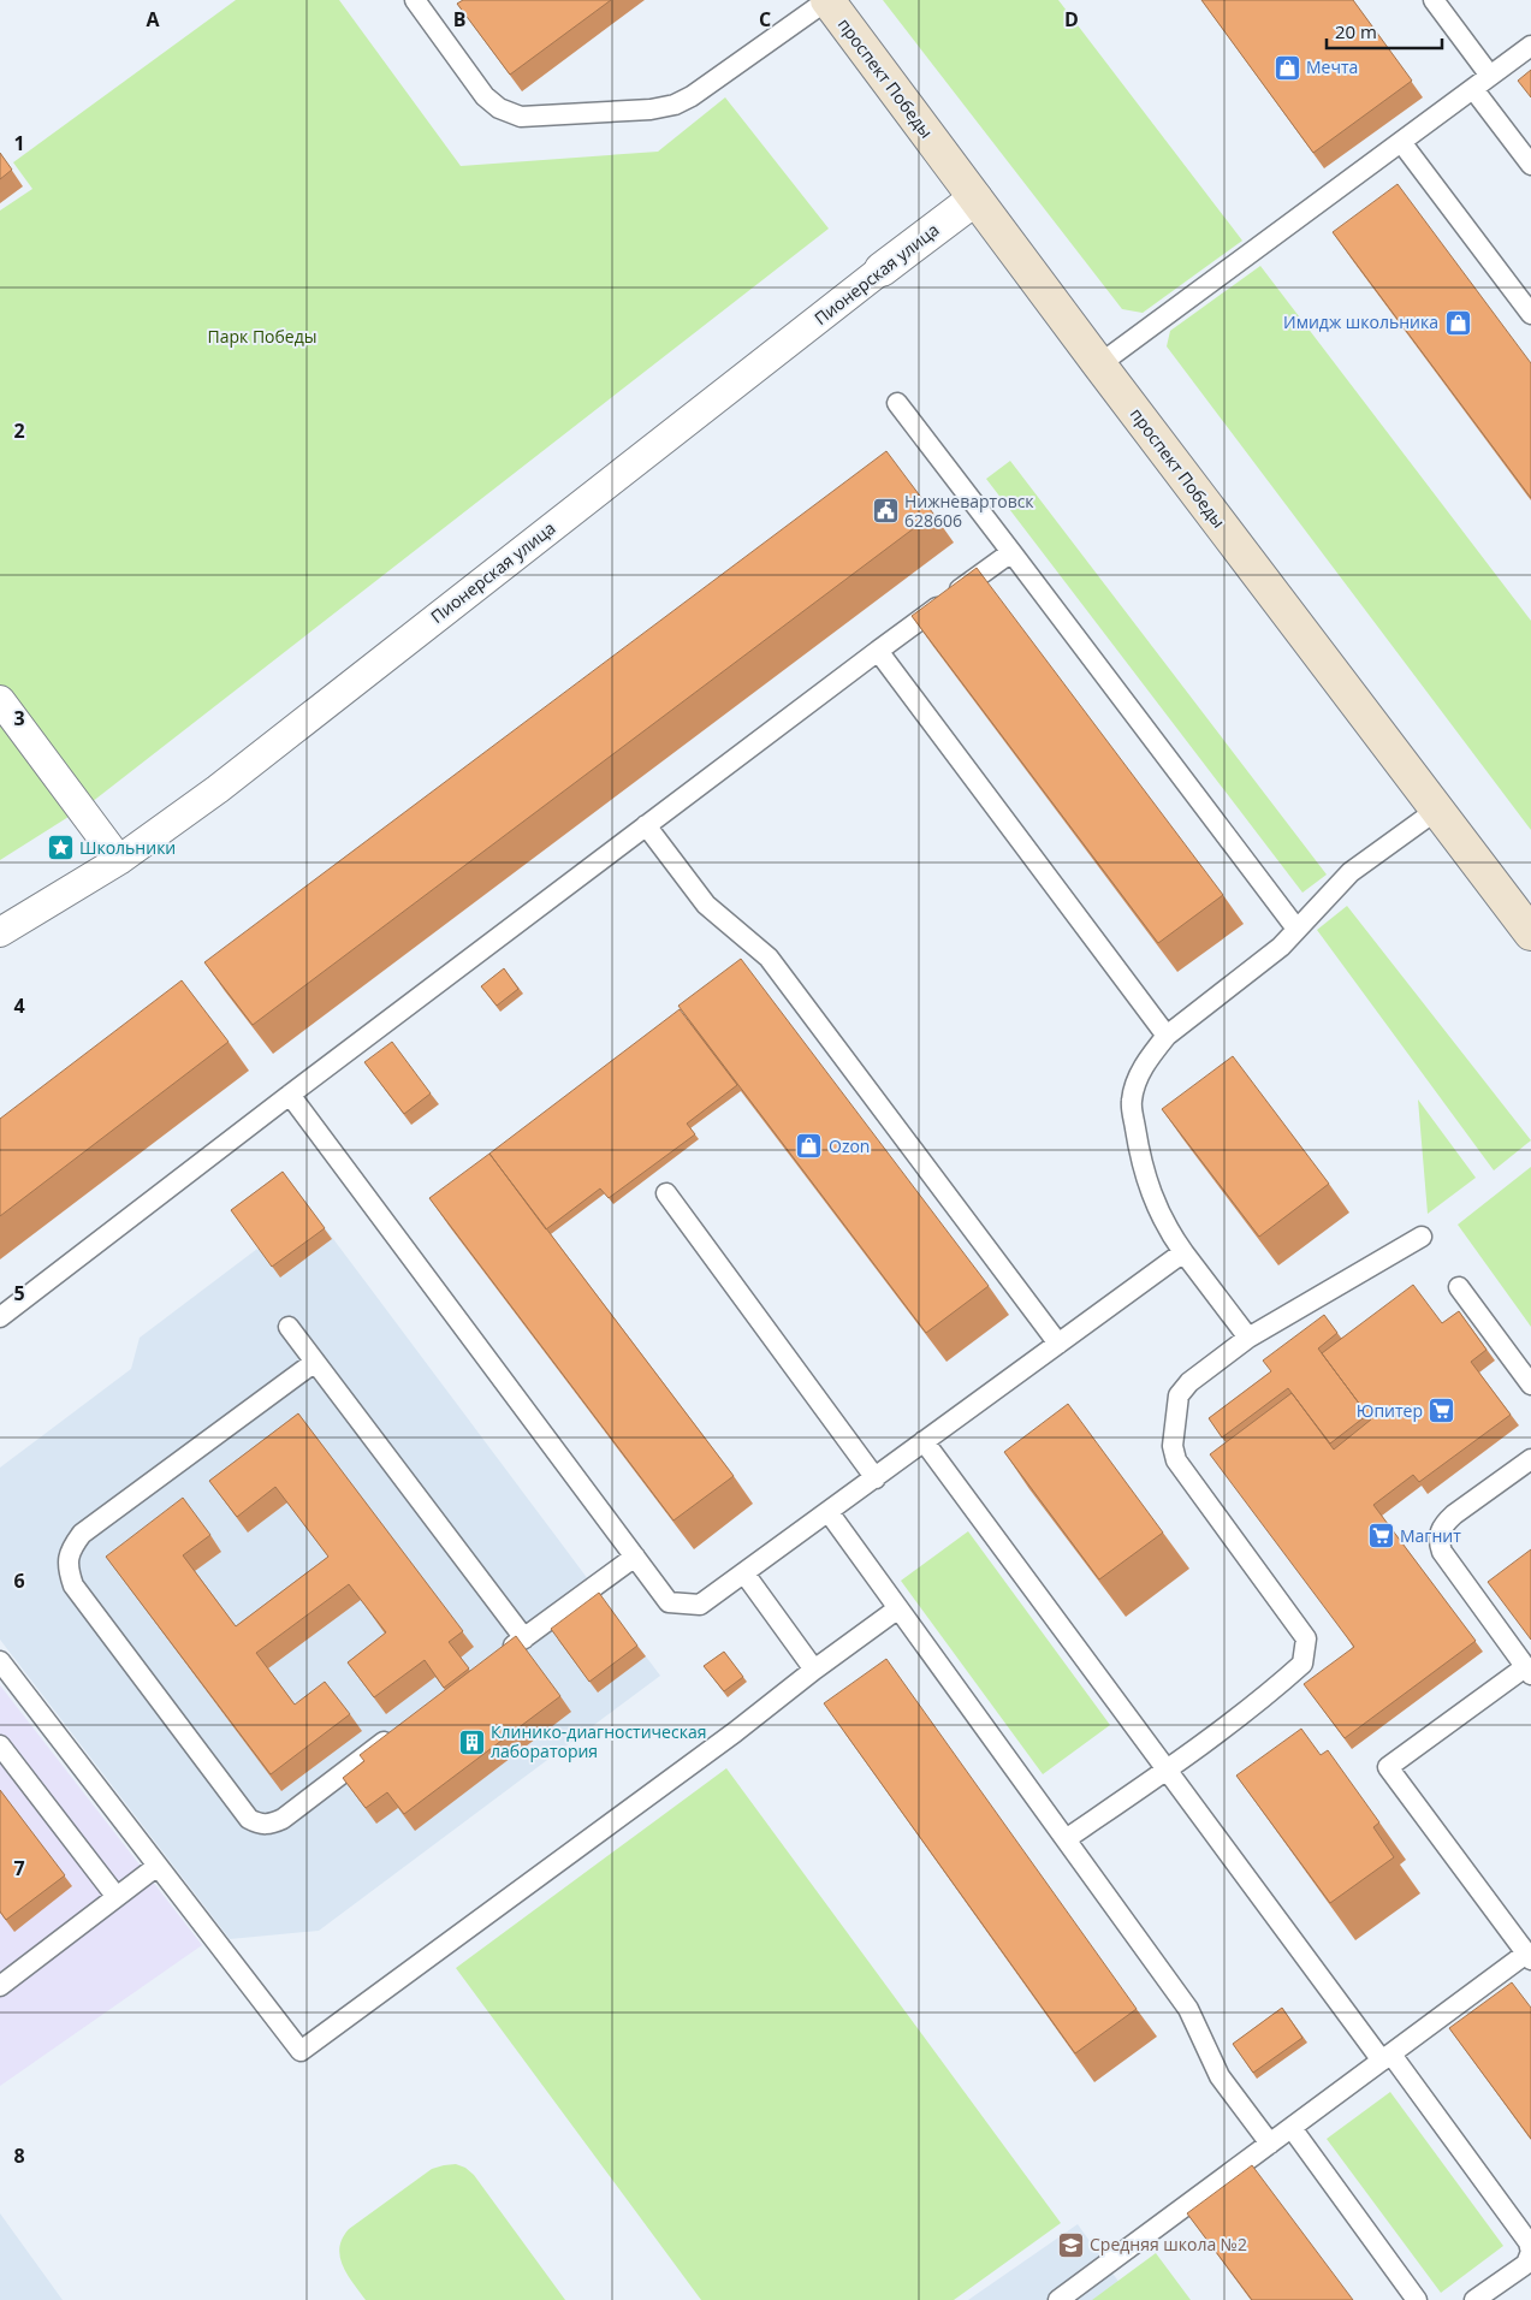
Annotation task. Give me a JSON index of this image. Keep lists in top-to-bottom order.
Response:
{
  "streets": {
    "main road": ["проспект Победы"],
    "street": ["Пионерская улица"]
  },
  "crossings": [
    ["проспект Победы", "Пионерская улица"]
  ],
  "parks": ["Парк Победы"],
  "places": {
    "shop": ["Мечта", "Имидж школьника", "Ozon"],
    "public building": ["Нижневартовск 628606"],
    "place": ["Школьники"],
    "supermarket": ["Юпитер", "Магнит"],
    "building": ["Клинико-диагностическая лаборатория"],
    "school or university": ["Средняя школа №2"]
  },
  "scale_bar": "20 m",
  "grid": {
    "columns": [
      "A",
      "B",
      "C",
      "D"
    ],
    "rows": [
      "1",
      "2",
      "3",
      "4",
      "5",
      "6",
      "7",
      "8"
    ]
  }
}
